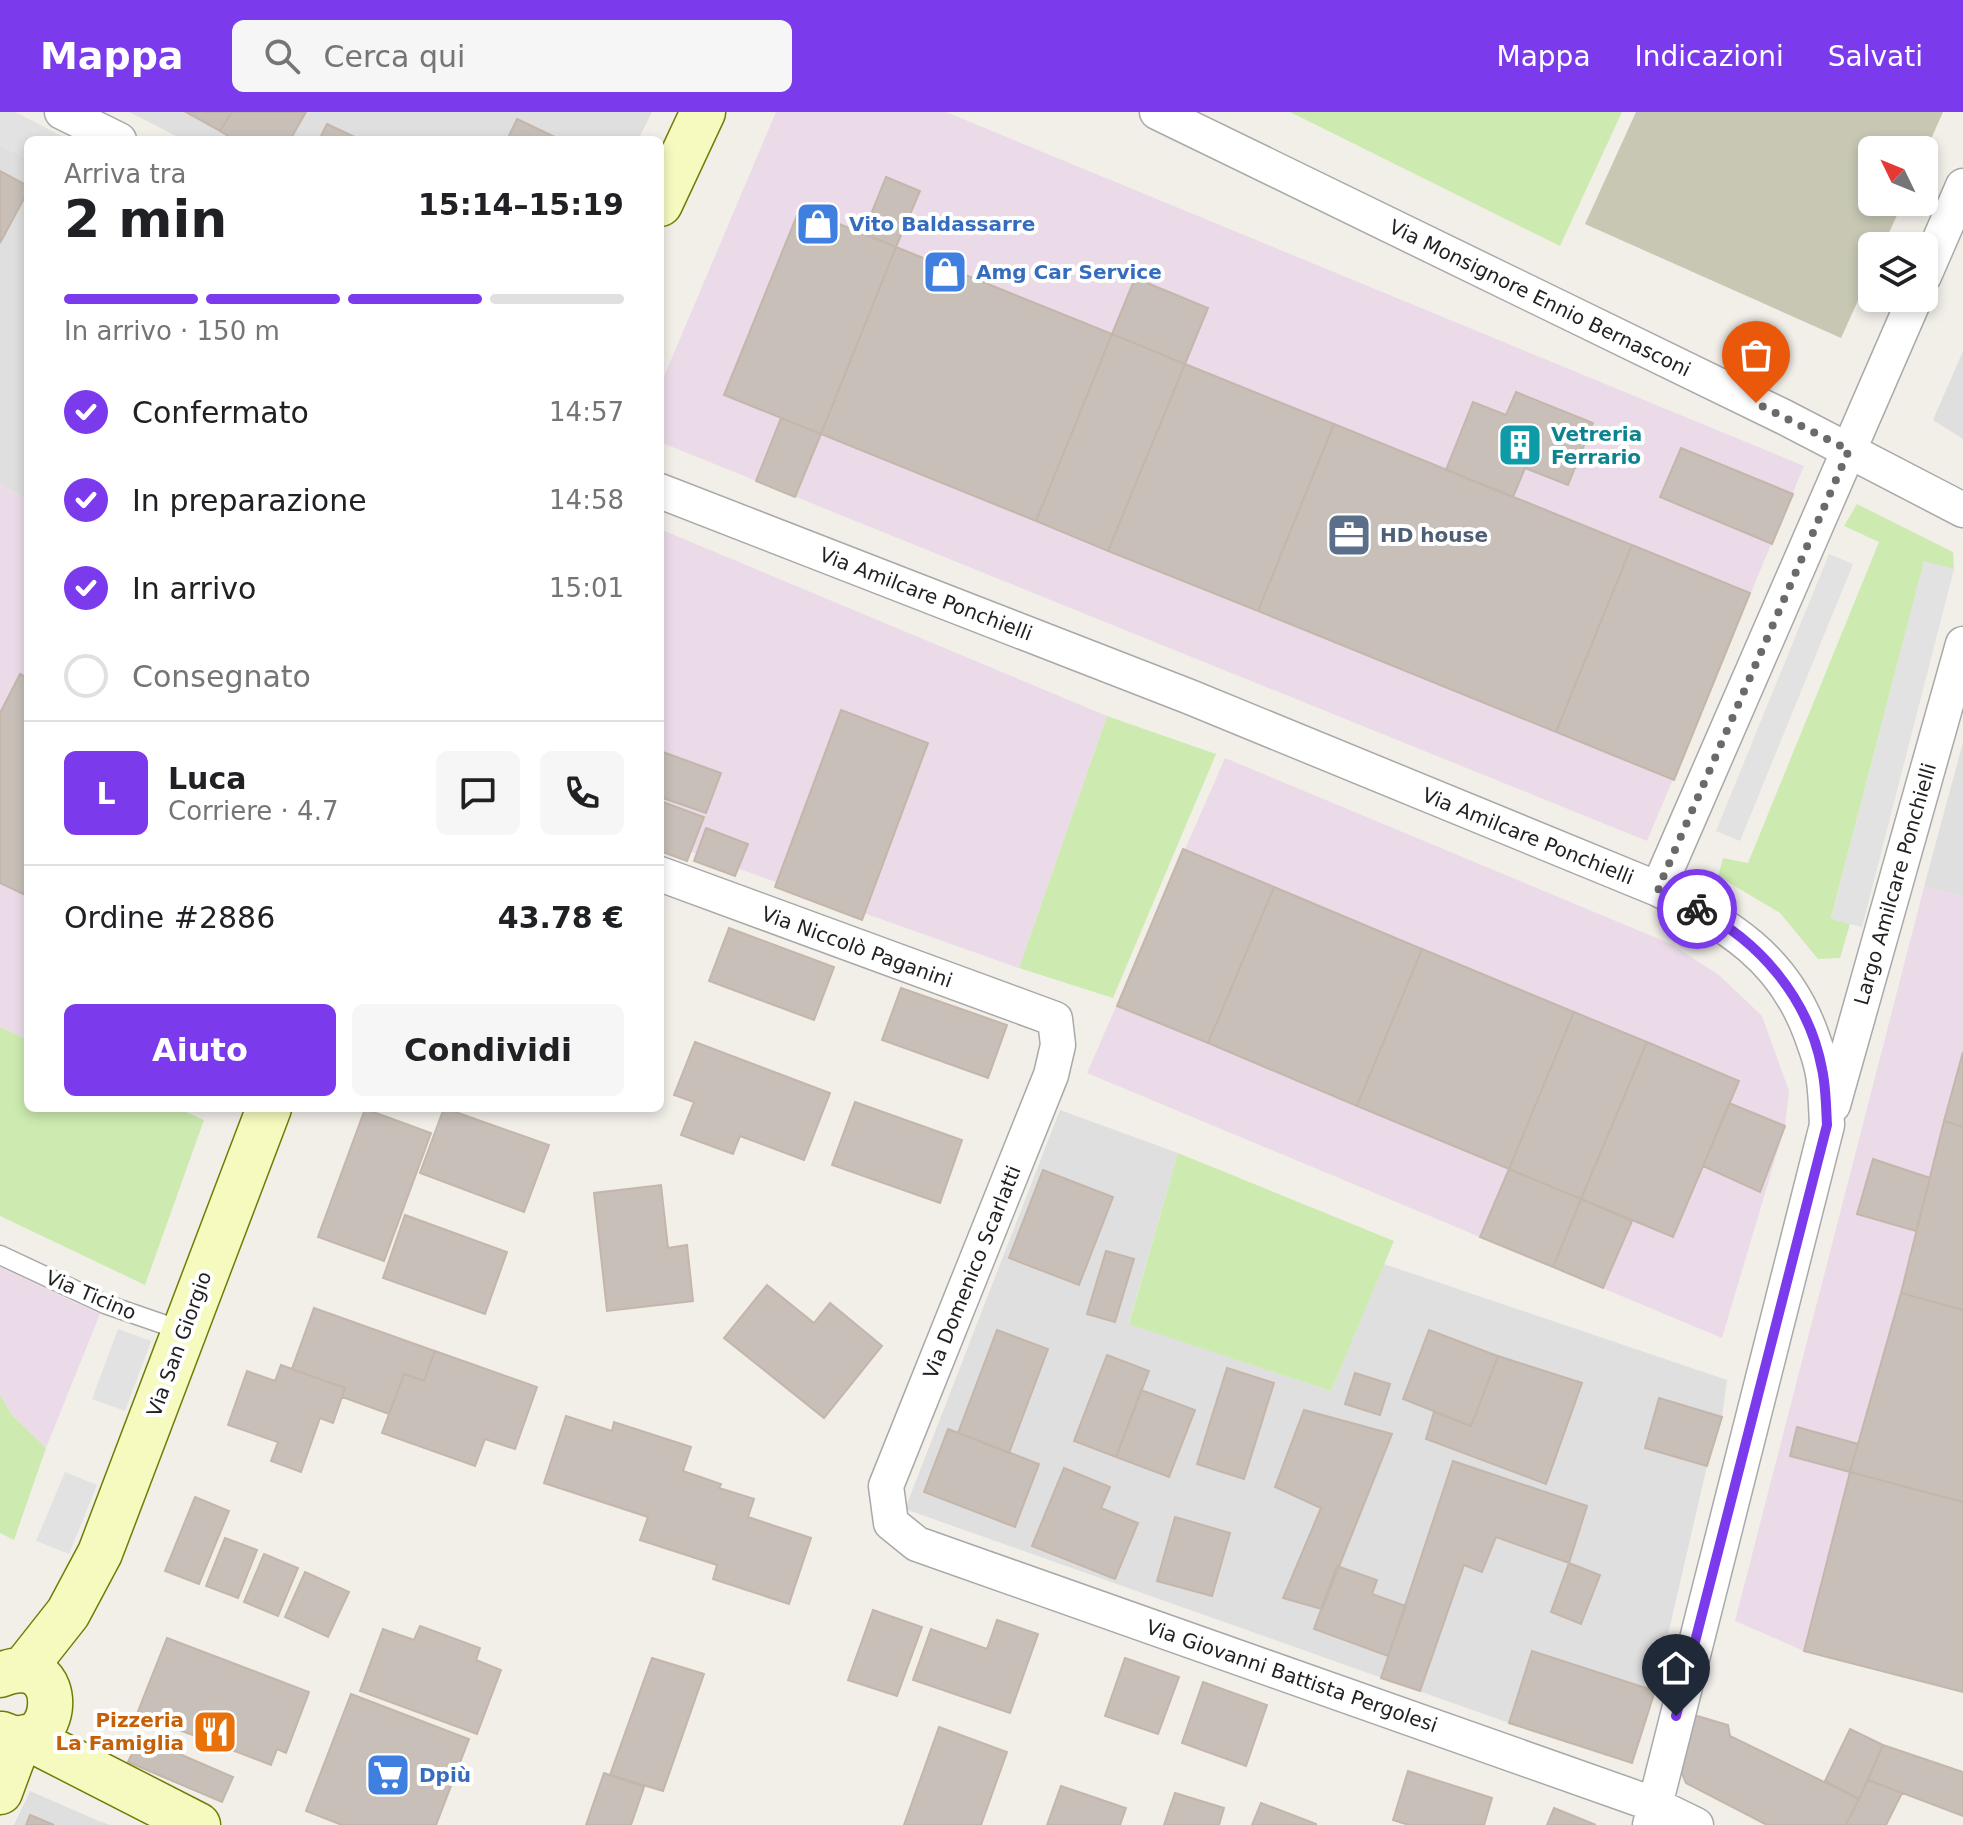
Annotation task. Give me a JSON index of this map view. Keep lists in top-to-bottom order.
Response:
{
  "streets": {
    "street": [
      "Via Monsignore Ennio Bernasconi",
      "Via Amilcare Ponchielli",
      "Largo Amilcare Ponchielli",
      "Via Niccolò Paganini",
      "Via Domenico Scarlatti",
      "Via San Giorgio",
      "Via Giovanni Battista Pergolesi"
    ],
    "lane": ["Via Ticino"]
  },
  "crossings": [
    ["Via Amilcare Ponchielli", "Largo Amilcare Ponchielli"],
    ["Via Amilcare Ponchielli", "Via Giovanni Battista Pergolesi"],
    ["Via Niccolò Paganini", "Via Domenico Scarlatti"],
    ["Via Domenico Scarlatti", "Via Giovanni Battista Pergolesi"],
    ["Via Ticino", "Via San Giorgio"]
  ],
  "places": {
    "shop": ["Vito Baldassarre", "Amg Car Service"],
    "building": ["Vetreria Ferrario"],
    "office": ["HD house"],
    "restaurant": ["Pizzeria La Famiglia"],
    "supermarket": ["Dpiù"]
  },
  "north": "top left",
  "page": {
    "header": "Mappa",
    "search": "Cerca qui",
    "nav": ["Mappa", "Indicazioni", "Salvati"],
    "heading": ["2 min", "Arriva tra", "15:14–15:19"],
    "panel": [
      "Luca",
      "Corriere · 4.7",
      "Ordine #2886",
      "43.78 €"
    ],
    "bar": "In arrivo · 150 m",
    "list": [
      ["Confermato", "14:57"],
      ["In preparazione", "14:58"],
      ["In arrivo", "15:01"],
      "Consegnato"
    ],
    "round": "L",
    "buttons": ["Aiuto", "Condividi"]
  }
}
